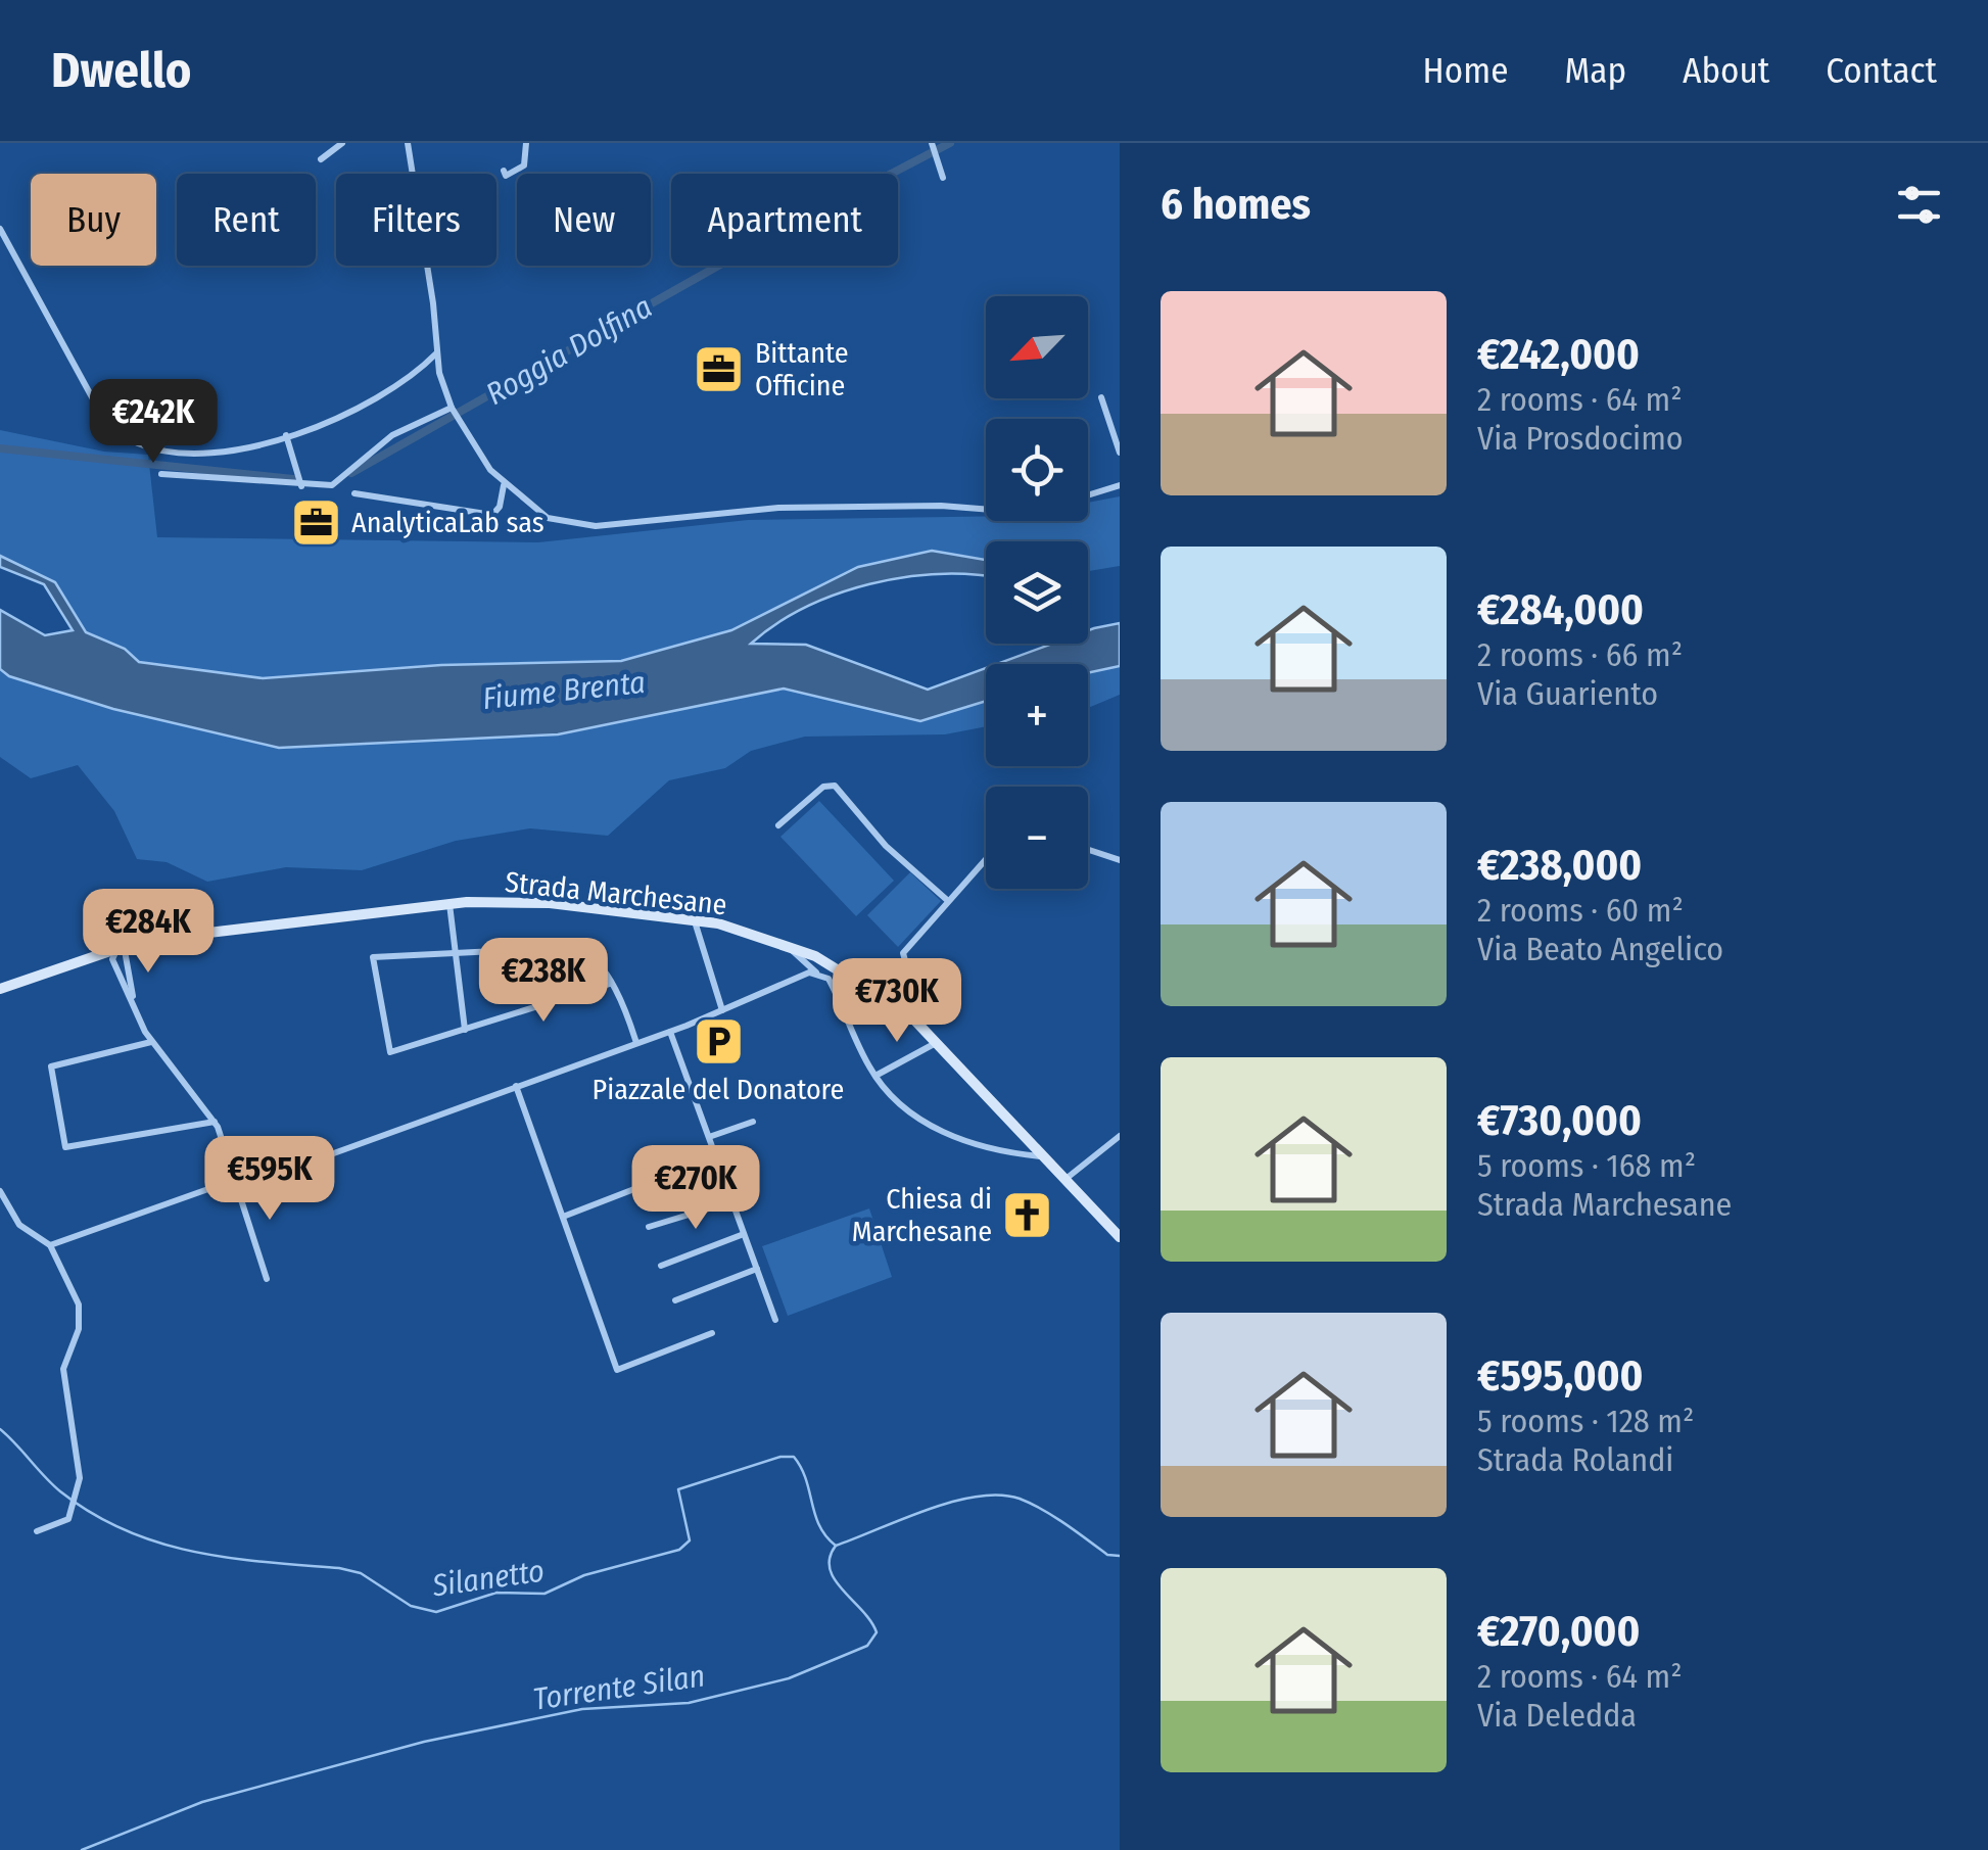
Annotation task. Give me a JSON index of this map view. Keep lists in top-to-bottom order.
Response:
{
  "streets": {
    "main road": ["Strada Marchesane"]
  },
  "water": [
    "Roggia Dolfina",
    "Fiume Brenta",
    "Silanetto",
    "Torrente Silan"
  ],
  "places": {
    "office": ["Bittante Officine", "AnalyticaLab sas"],
    "parking": ["Piazzale del Donatore"],
    "church": ["Chiesa di Marchesane"]
  },
  "north": "bottom left",
  "page": {
    "header": "Dwello",
    "nav": [
      "Home",
      "Map",
      "About",
      "Contact"
    ],
    "heading": "6 homes",
    "chip": [
      "Buy",
      "Rent",
      "Filters",
      "New",
      "Apartment"
    ],
    "list": [
      {
        "name": "€242,000",
        "note": "2 rooms · 64 m² · Via Prosdocimo"
      },
      {
        "name": "€284,000",
        "note": "2 rooms · 66 m² · Via Guariento"
      },
      {
        "name": "€238,000",
        "note": "2 rooms · 60 m² · Via Beato Angelico"
      },
      {
        "name": "€730,000",
        "note": "5 rooms · 168 m² · Strada Marchesane"
      },
      {
        "name": "€595,000",
        "note": "5 rooms · 128 m² · Strada Rolandi"
      },
      {
        "name": "€270,000",
        "note": "2 rooms · 64 m² · Via Deledda"
      }
    ],
    "map_buttons": ["+", "−"],
    "price": [
      "€242K",
      "€284K",
      "€238K",
      "€730K",
      "€595K",
      "€270K"
    ]
  }
}
